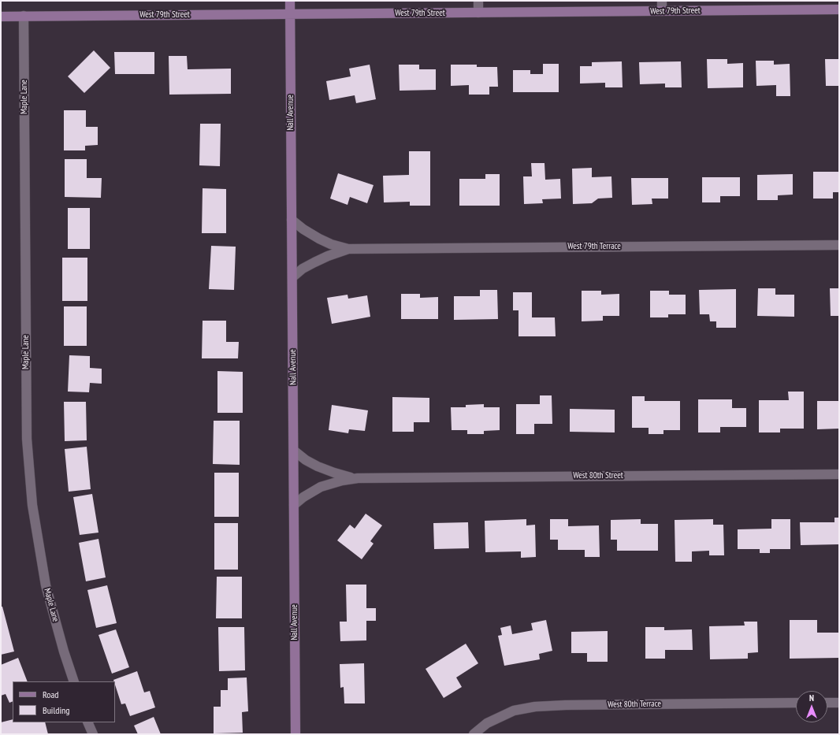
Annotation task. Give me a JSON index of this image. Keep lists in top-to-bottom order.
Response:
{
  "streets": {
    "street": [
      "West 79th Street",
      "Maple Lane",
      "Nall Avenue",
      "West 79th Terrace",
      "West 80th Street",
      "West 80th Terrace"
    ]
  },
  "crossings": [
    ["West 79th Street", "Maple Lane"],
    ["West 79th Street", "Nall Avenue"],
    ["Nall Avenue", "West 79th Terrace"],
    ["Nall Avenue", "West 80th Street"]
  ],
  "legend": ["Road", "Building"],
  "north": "top"
}
